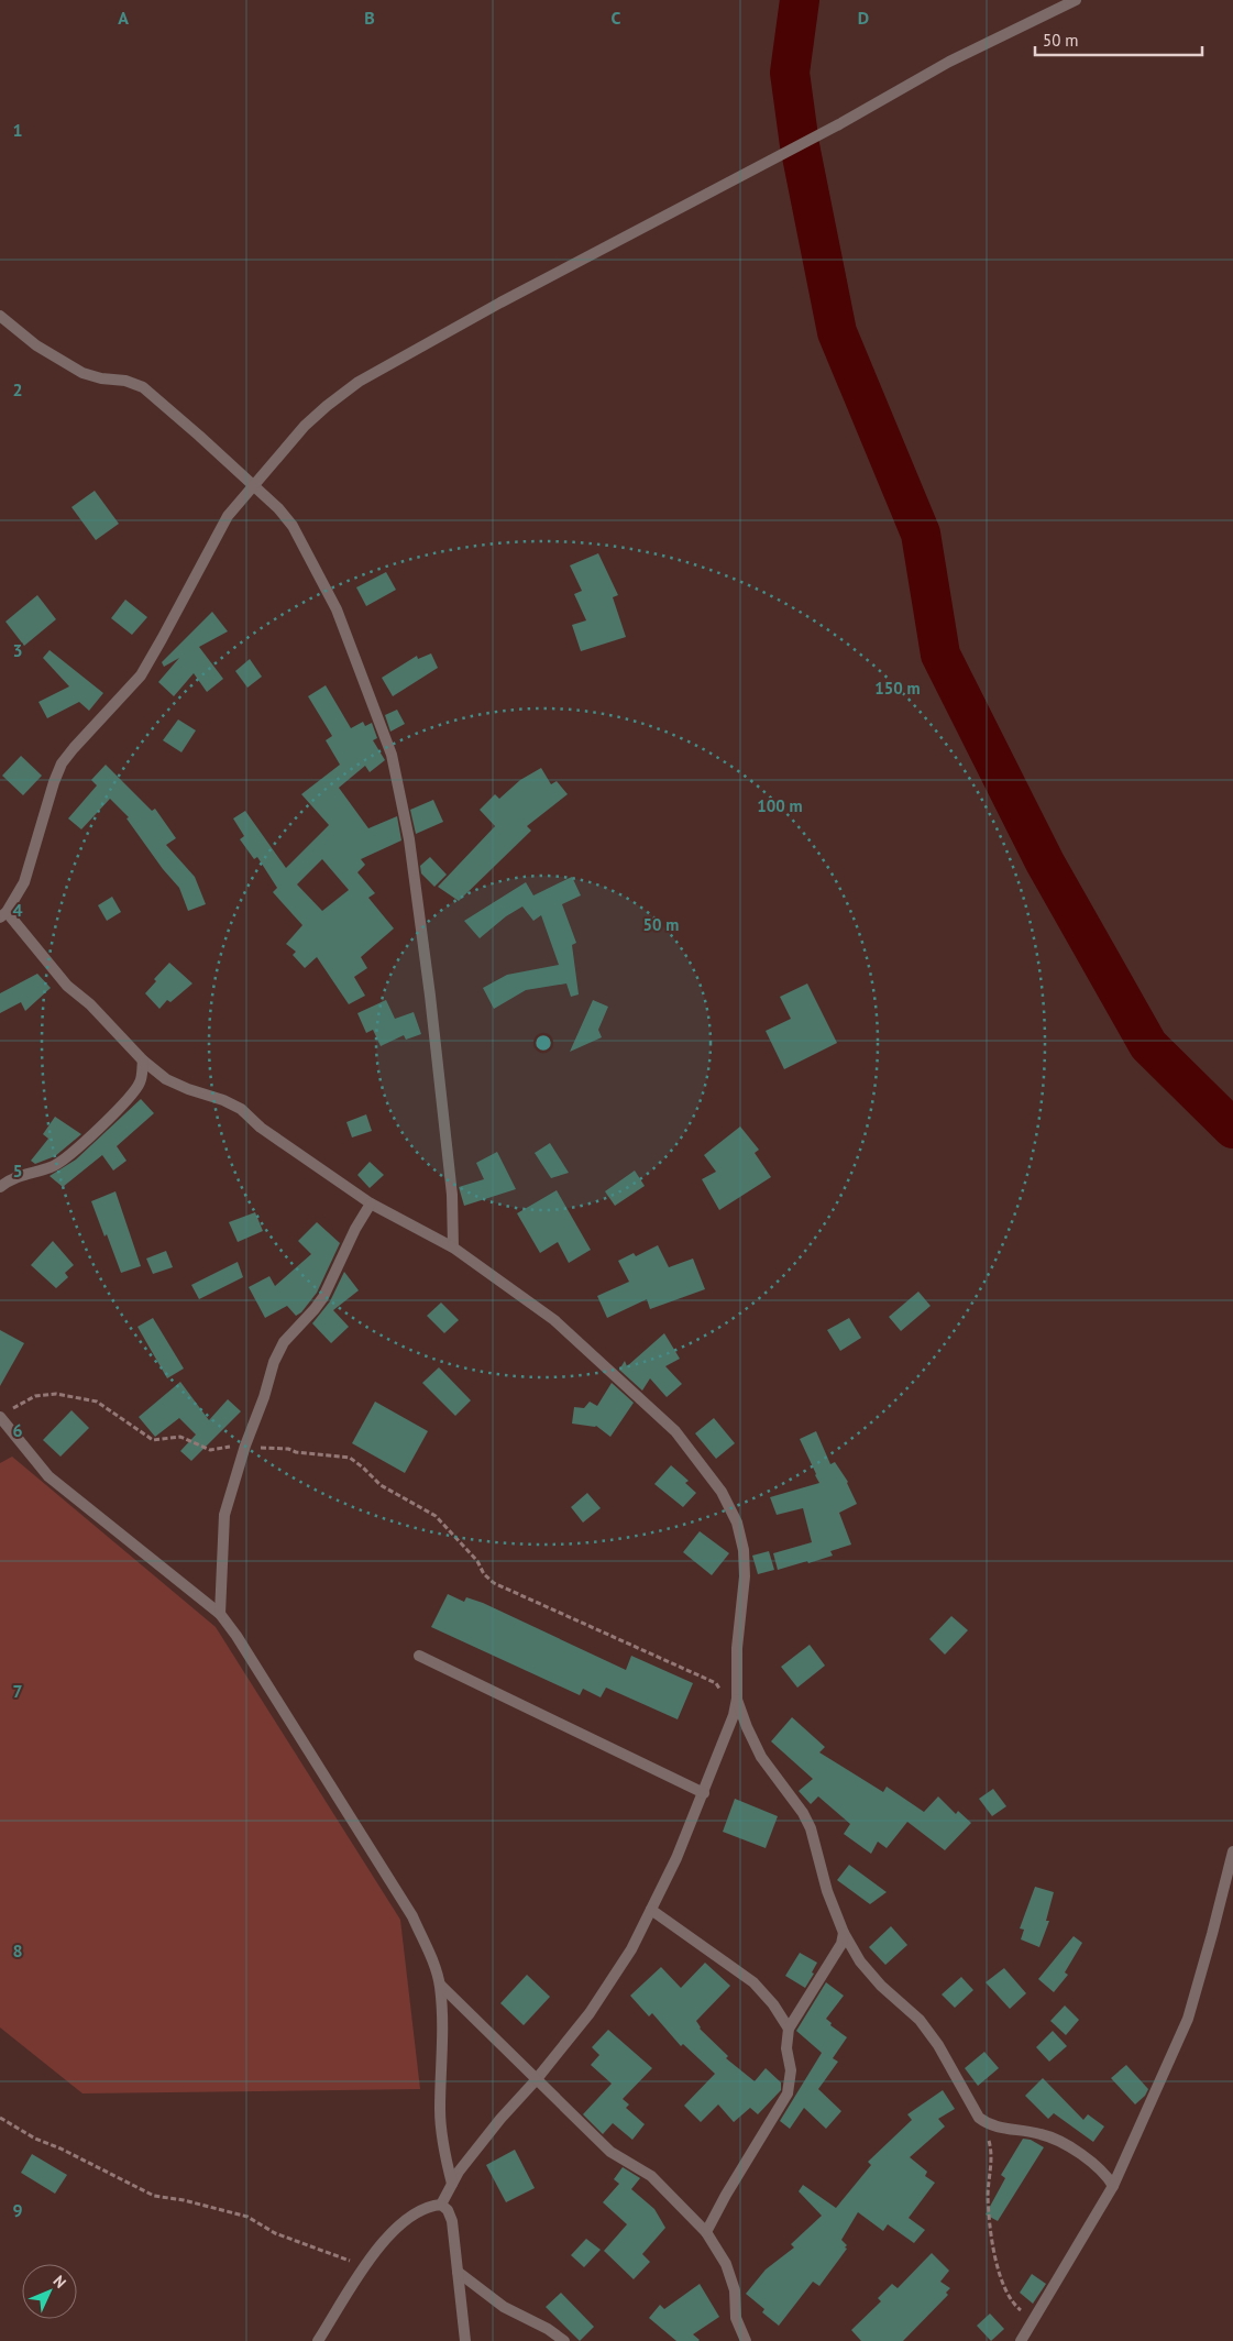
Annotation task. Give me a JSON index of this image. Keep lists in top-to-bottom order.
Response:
{
  "scale_bar": "50 m",
  "north": "top right",
  "grid": {
    "columns": [
      "A",
      "B",
      "C",
      "D"
    ],
    "rows": [
      "1",
      "2",
      "3",
      "4",
      "5",
      "6",
      "7",
      "8",
      "9"
    ]
  },
  "rings": ["150 m", "100 m", "50 m"]
}
